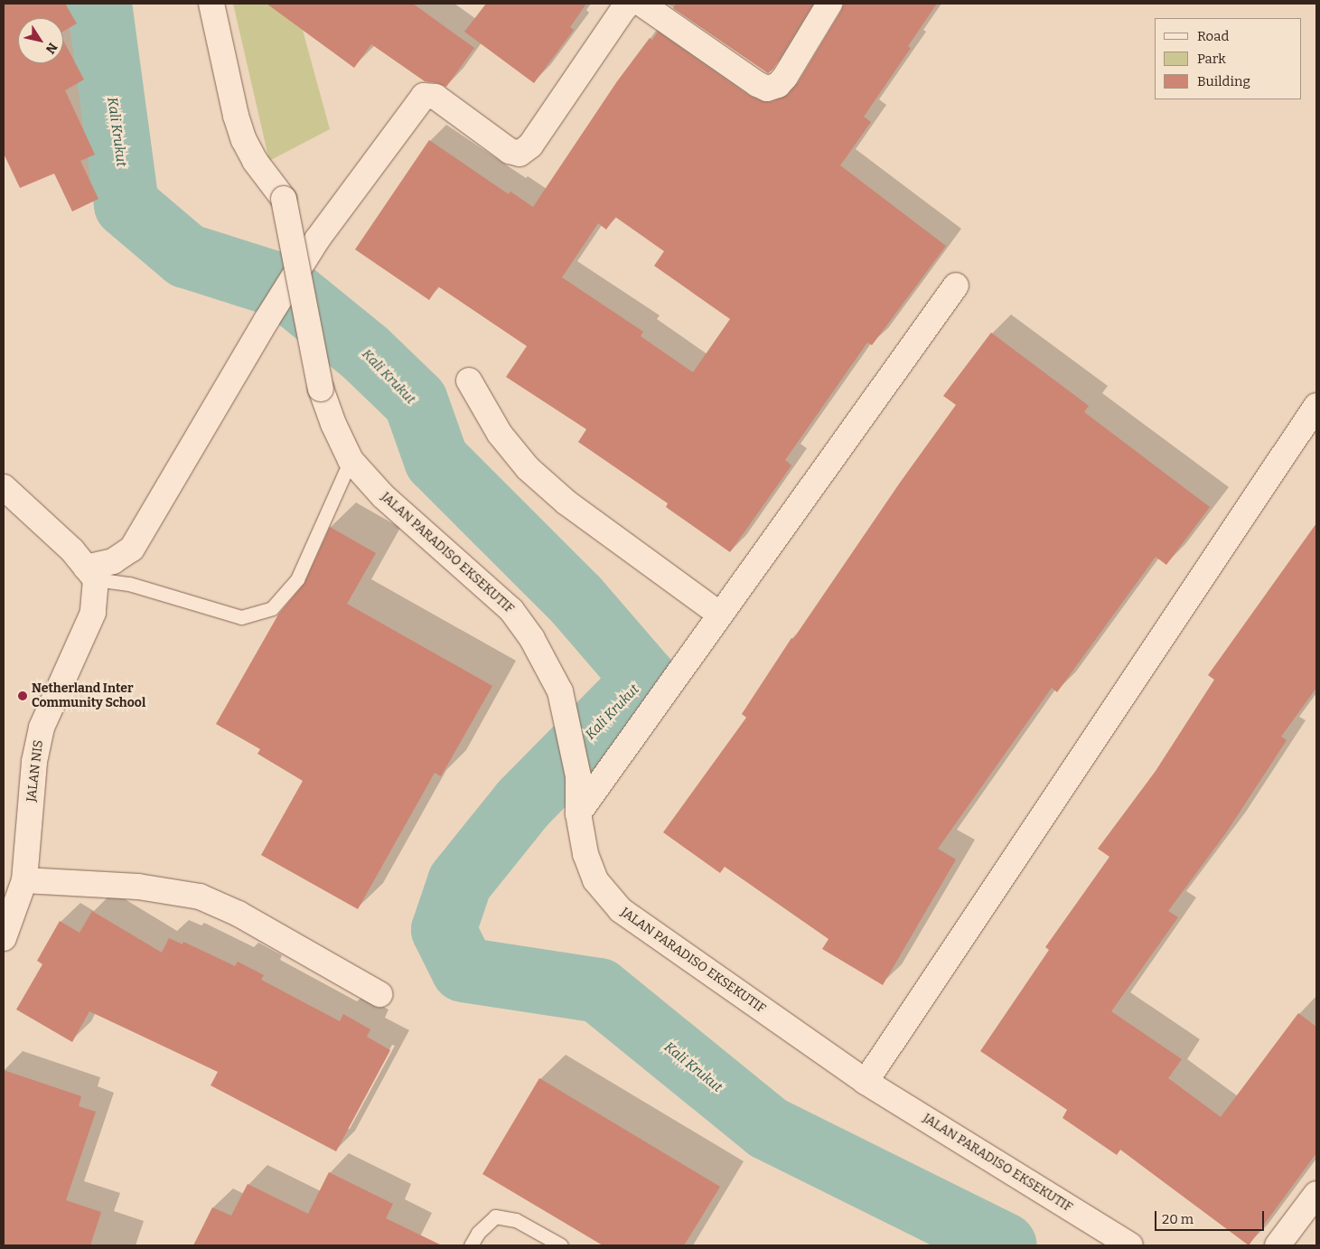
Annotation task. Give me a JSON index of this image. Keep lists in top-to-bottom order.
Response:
{
  "streets": {
    "street": ["JALAN PARADISO EKSEKUTIF", "JALAN NIS"]
  },
  "water": ["Kali Krukut"],
  "places": ["Netherland Inter Community School"],
  "legend": ["Road", "Park", "Building"],
  "scale_bar": "20 m",
  "north": "bottom right"
}
